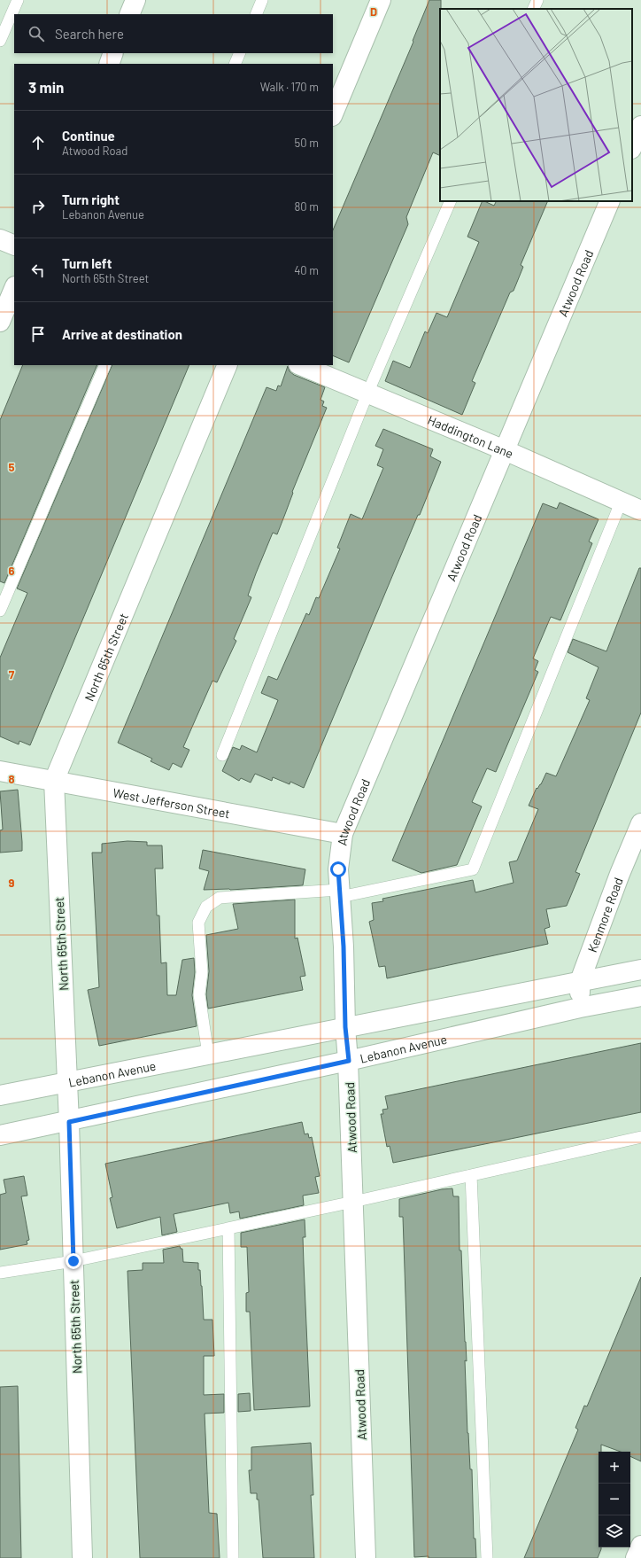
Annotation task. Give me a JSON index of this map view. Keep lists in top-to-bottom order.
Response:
{
  "streets": {
    "street": [
      "Atwood Road",
      "Haddington Lane",
      "North 65th Street",
      "West Jefferson Street",
      "Kenmore Road",
      "Lebanon Avenue"
    ]
  },
  "crossings": [
    ["Atwood Road", "Haddington Lane"],
    ["Atwood Road", "West Jefferson Street"],
    ["Atwood Road", "Lebanon Avenue"],
    ["North 65th Street", "West Jefferson Street"],
    ["North 65th Street", "Lebanon Avenue"],
    ["Kenmore Road", "Lebanon Avenue"]
  ],
  "page": {
    "search": "Search here",
    "heading": ["3 min", "Walk · 170 m"],
    "list": [
      ["Continue", "Atwood Road", "50 m"],
      ["Turn right", "Lebanon Avenue", "80 m"],
      ["Turn left", "North 65th Street", "40 m"],
      "Arrive at destination"
    ],
    "map_buttons": ["+", "−"]
  },
  "grid": {
    "columns": ["D"],
    "rows": [
      "5",
      "6",
      "7",
      "8",
      "9"
    ]
  }
}
